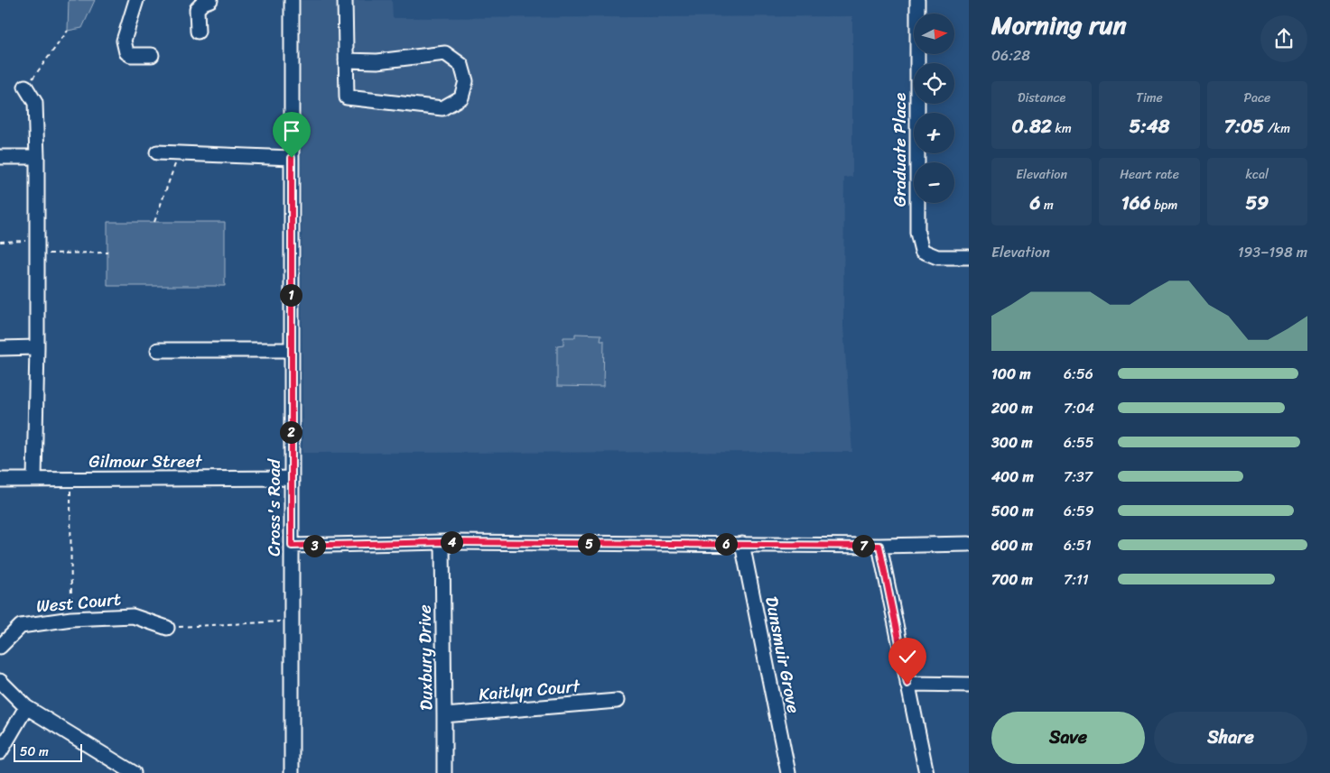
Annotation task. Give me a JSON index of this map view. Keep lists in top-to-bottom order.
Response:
{
  "streets": {
    "street": [
      "Graduate Place",
      "Gilmour Street",
      "Cross's Road",
      "West Court",
      "Dunsmuir Grove",
      "Duxbury Drive",
      "Kaitlyn Court"
    ]
  },
  "crossings": [
    ["Gilmour Street", "Cross's Road"],
    ["Duxbury Drive", "Kaitlyn Court"]
  ],
  "scale_bar": "50 m",
  "north": "right",
  "page": {
    "heading": ["Morning run", "06:28"],
    "map_buttons": ["+", "−"],
    "stats": [
      ["Distance", "0.82 km"],
      ["Time", "5:48"],
      ["Pace", "7:05 /km"],
      ["Elevation", "6 m"],
      ["Heart rate", "166 bpm"],
      ["kcal", "59"]
    ],
    "chart": ["Elevation", "193–198 m"],
    "pins": [
      "1",
      "2",
      "4",
      "5",
      "6",
      "3",
      "7"
    ],
    "list": [
      {
        "name": "100 m",
        "note": "6:56"
      },
      {
        "name": "200 m",
        "note": "7:04"
      },
      {
        "name": "300 m",
        "note": "6:55"
      },
      {
        "name": "400 m",
        "note": "7:37"
      },
      {
        "name": "500 m",
        "note": "6:59"
      },
      {
        "name": "600 m",
        "note": "6:51"
      },
      {
        "name": "700 m",
        "note": "7:11"
      }
    ],
    "buttons": ["Save", "Share"],
    "scale": "50 m"
  }
}
